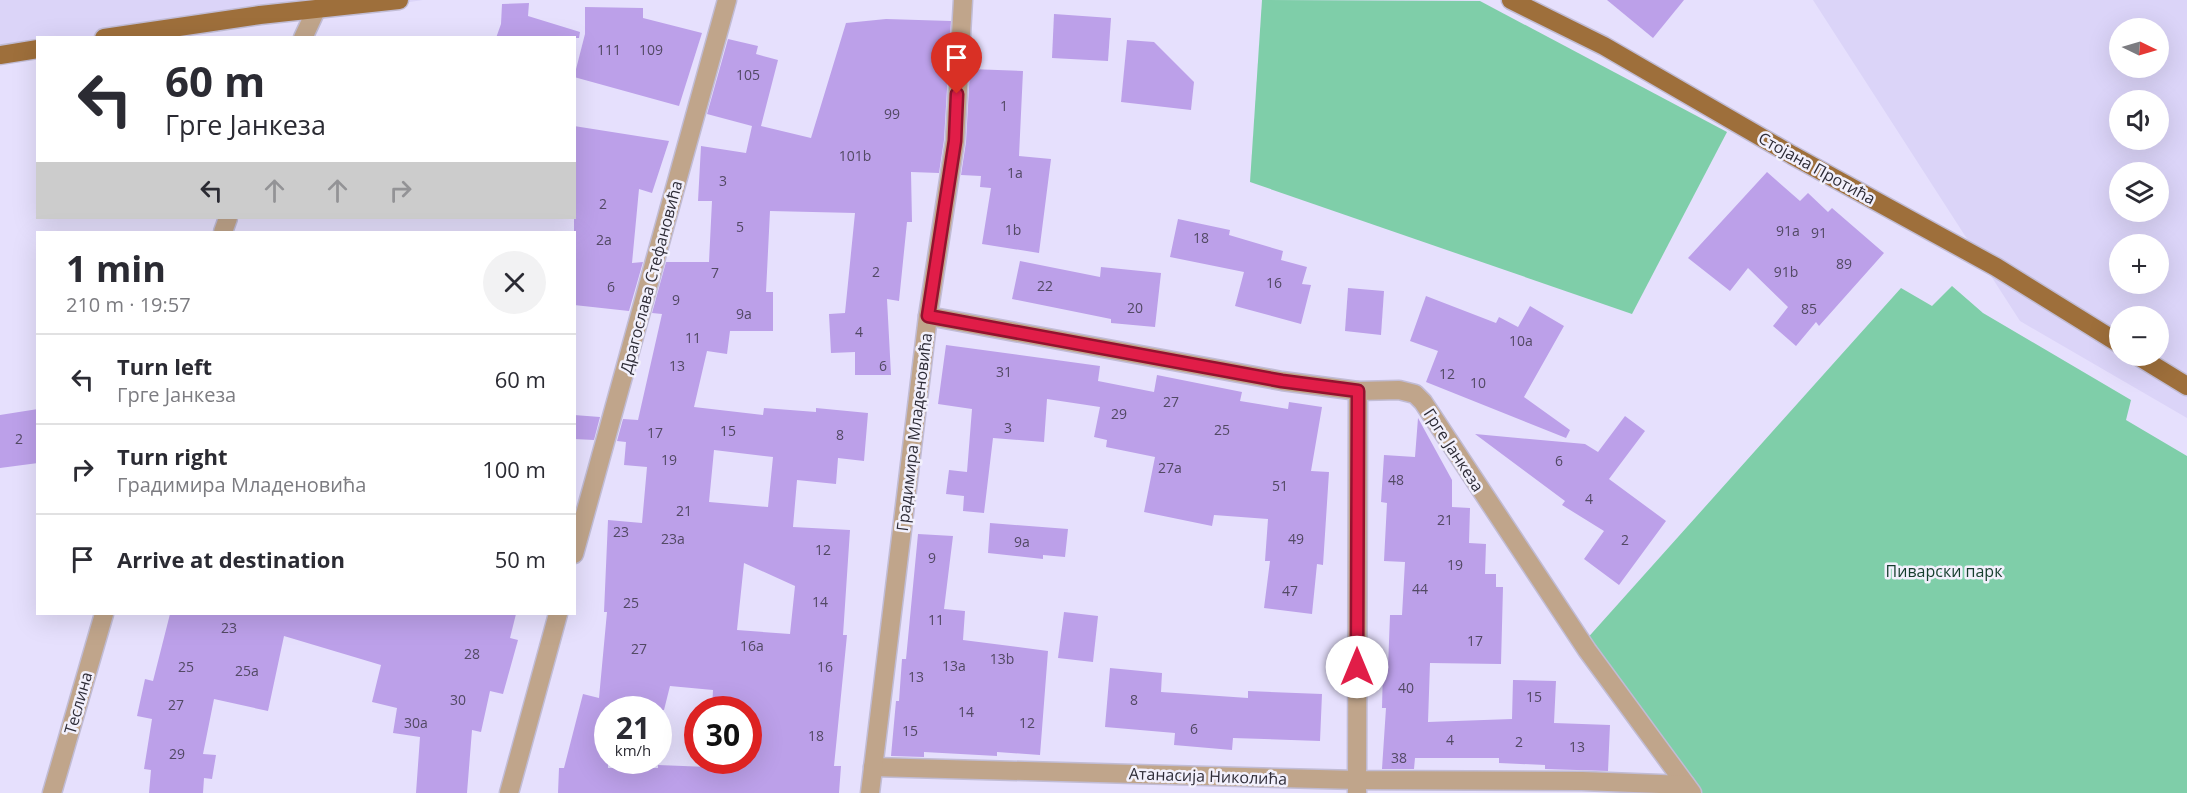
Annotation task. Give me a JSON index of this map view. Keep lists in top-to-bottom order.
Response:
{
  "streets": {
    "main road": ["Стојана Протића"],
    "street": [
      "Драгослава Стефановића",
      "Градимира Младеновића",
      "Грге Јанкеза",
      "Теслина",
      "Атанасија Николића"
    ]
  },
  "crossings": [
    ["Градимира Младеновића", "Грге Јанкеза"],
    ["Градимира Младеновића", "Атанасија Николића"],
    ["Грге Јанкеза", "Атанасија Николића"]
  ],
  "parks": ["Пиварски парк"],
  "house_numbers": [
    "111",
    "109",
    "105",
    "1",
    "99",
    "101b",
    "1a",
    "3",
    "2",
    "5",
    "1b",
    "91a",
    "91",
    "18",
    "2a",
    "89",
    "2",
    "91b",
    "7",
    "16",
    "22",
    "6",
    "9",
    "20",
    "85",
    "9a",
    "4",
    "11",
    "10a",
    "13",
    "6",
    "31",
    "12",
    "10",
    "27",
    "29",
    "3",
    "25",
    "15",
    "17",
    "8",
    "2",
    "19",
    "6",
    "27a",
    "48",
    "51",
    "4",
    "21",
    "21",
    "23",
    "23a",
    "49",
    "2",
    "9a",
    "12",
    "9",
    "19",
    "44",
    "47",
    "14",
    "25",
    "11",
    "23",
    "17",
    "16a",
    "27",
    "28",
    "13b",
    "13a",
    "25",
    "16",
    "25a",
    "13",
    "40",
    "15",
    "30",
    "8",
    "27",
    "14",
    "30a",
    "12",
    "6",
    "15",
    "18",
    "4",
    "2",
    "13",
    "29",
    "38"
  ],
  "north": "right",
  "page": {
    "map_buttons": ["+", "−"],
    "turn": ["60 m", "Грге Јанкеза"],
    "heading": ["1 min", "210 m · 19:57"],
    "list": [
      {
        "name": "Turn left",
        "note": "Грге Јанкеза",
        "value": "60 m"
      },
      {
        "name": "Turn right",
        "note": "Градимира Младеновића",
        "value": "100 m"
      },
      {
        "name": "Arrive at destination",
        "value": "50 m"
      }
    ],
    "speed": "21 km/h",
    "limit": "30"
  }
}
